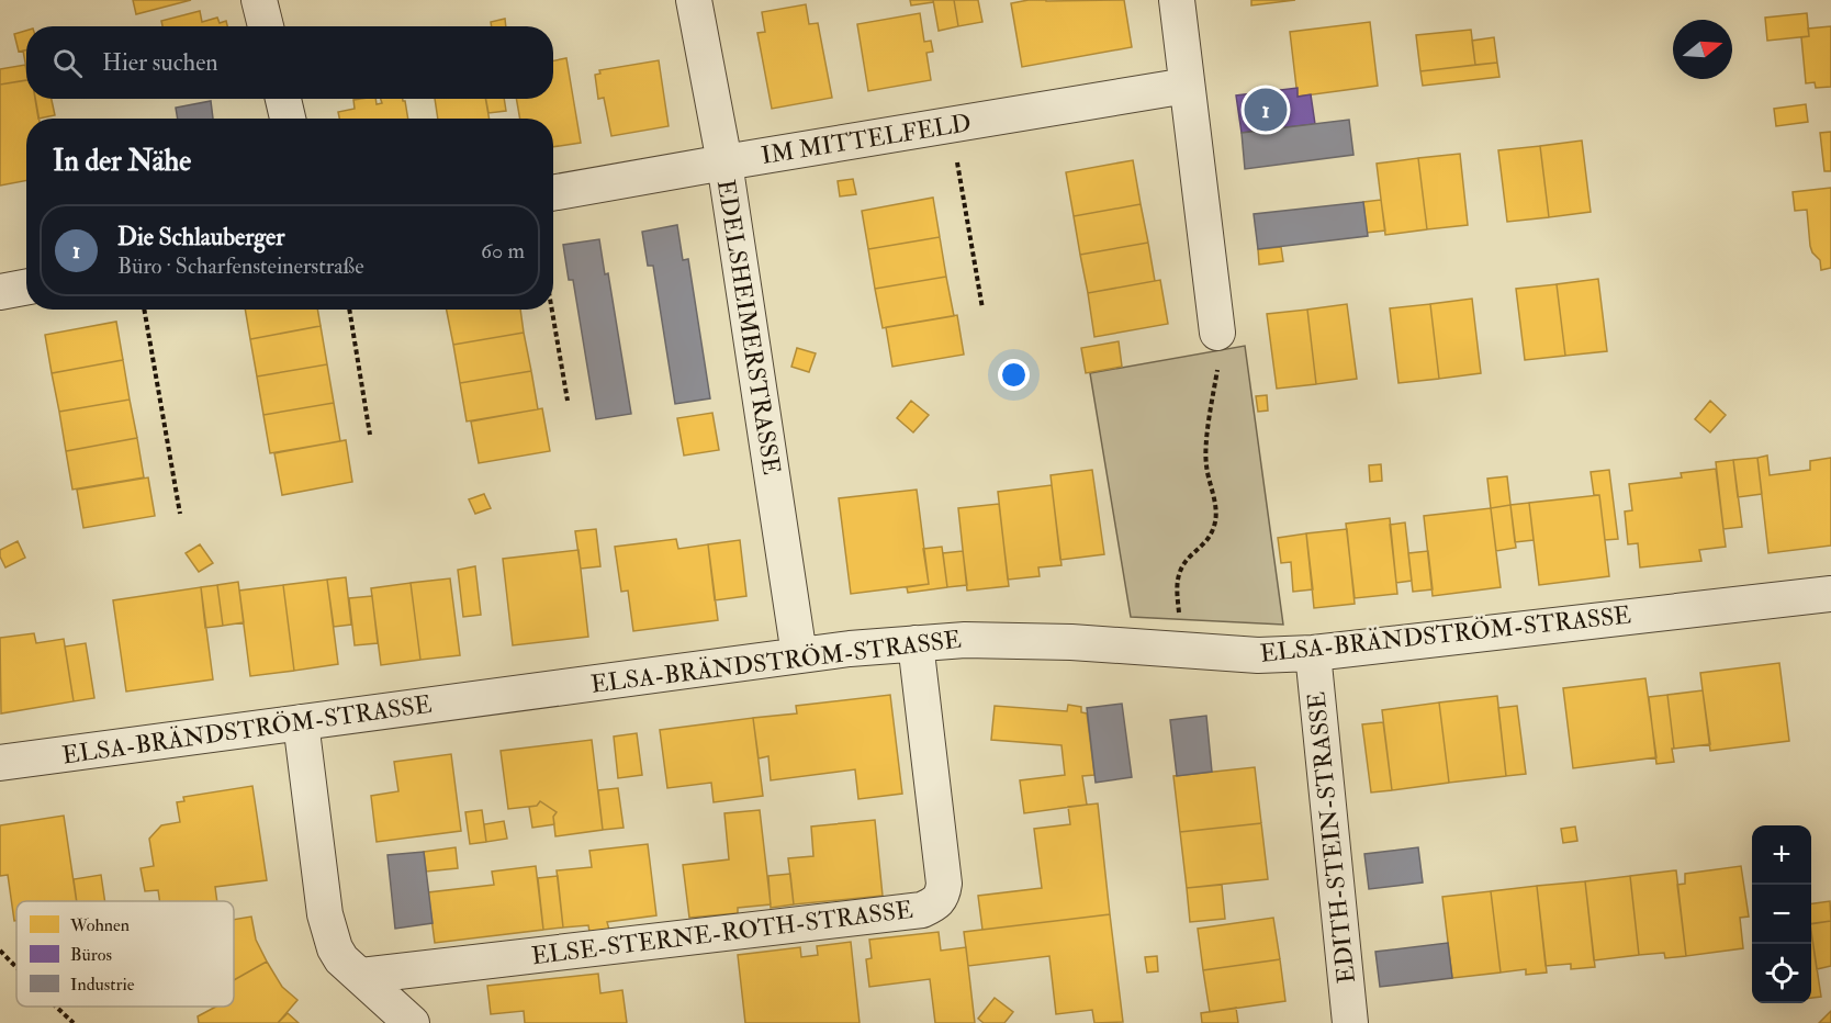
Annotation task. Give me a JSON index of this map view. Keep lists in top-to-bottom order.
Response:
{
  "streets": {
    "street": [
      "IM MITTELFELD",
      "EDELSHEIMERSTRASSE",
      "ELSA-BRÄNDSTRÖM-STRASSE",
      "EDITH-STEIN-STRASSE",
      "ELSE-STERNE-ROTH-STRASSE"
    ]
  },
  "crossings": [
    ["IM MITTELFELD", "EDELSHEIMERSTRASSE"],
    ["EDELSHEIMERSTRASSE", "ELSA-BRÄNDSTRÖM-STRASSE"],
    ["ELSA-BRÄNDSTRÖM-STRASSE", "EDITH-STEIN-STRASSE"],
    ["ELSA-BRÄNDSTRÖM-STRASSE", "ELSE-STERNE-ROTH-STRASSE"]
  ],
  "legend": ["Wohnen", "Büros", "Industrie"],
  "north": "right",
  "page": {
    "search": "Hier suchen",
    "pins": "1",
    "heading": "In der Nähe",
    "list": [
      {
        "mark": "1",
        "name": "Die Schlauberger",
        "note": "Büro · Scharfensteinerstraße",
        "value": "60 m"
      }
    ],
    "map_buttons": ["+", "−"]
  }
}
